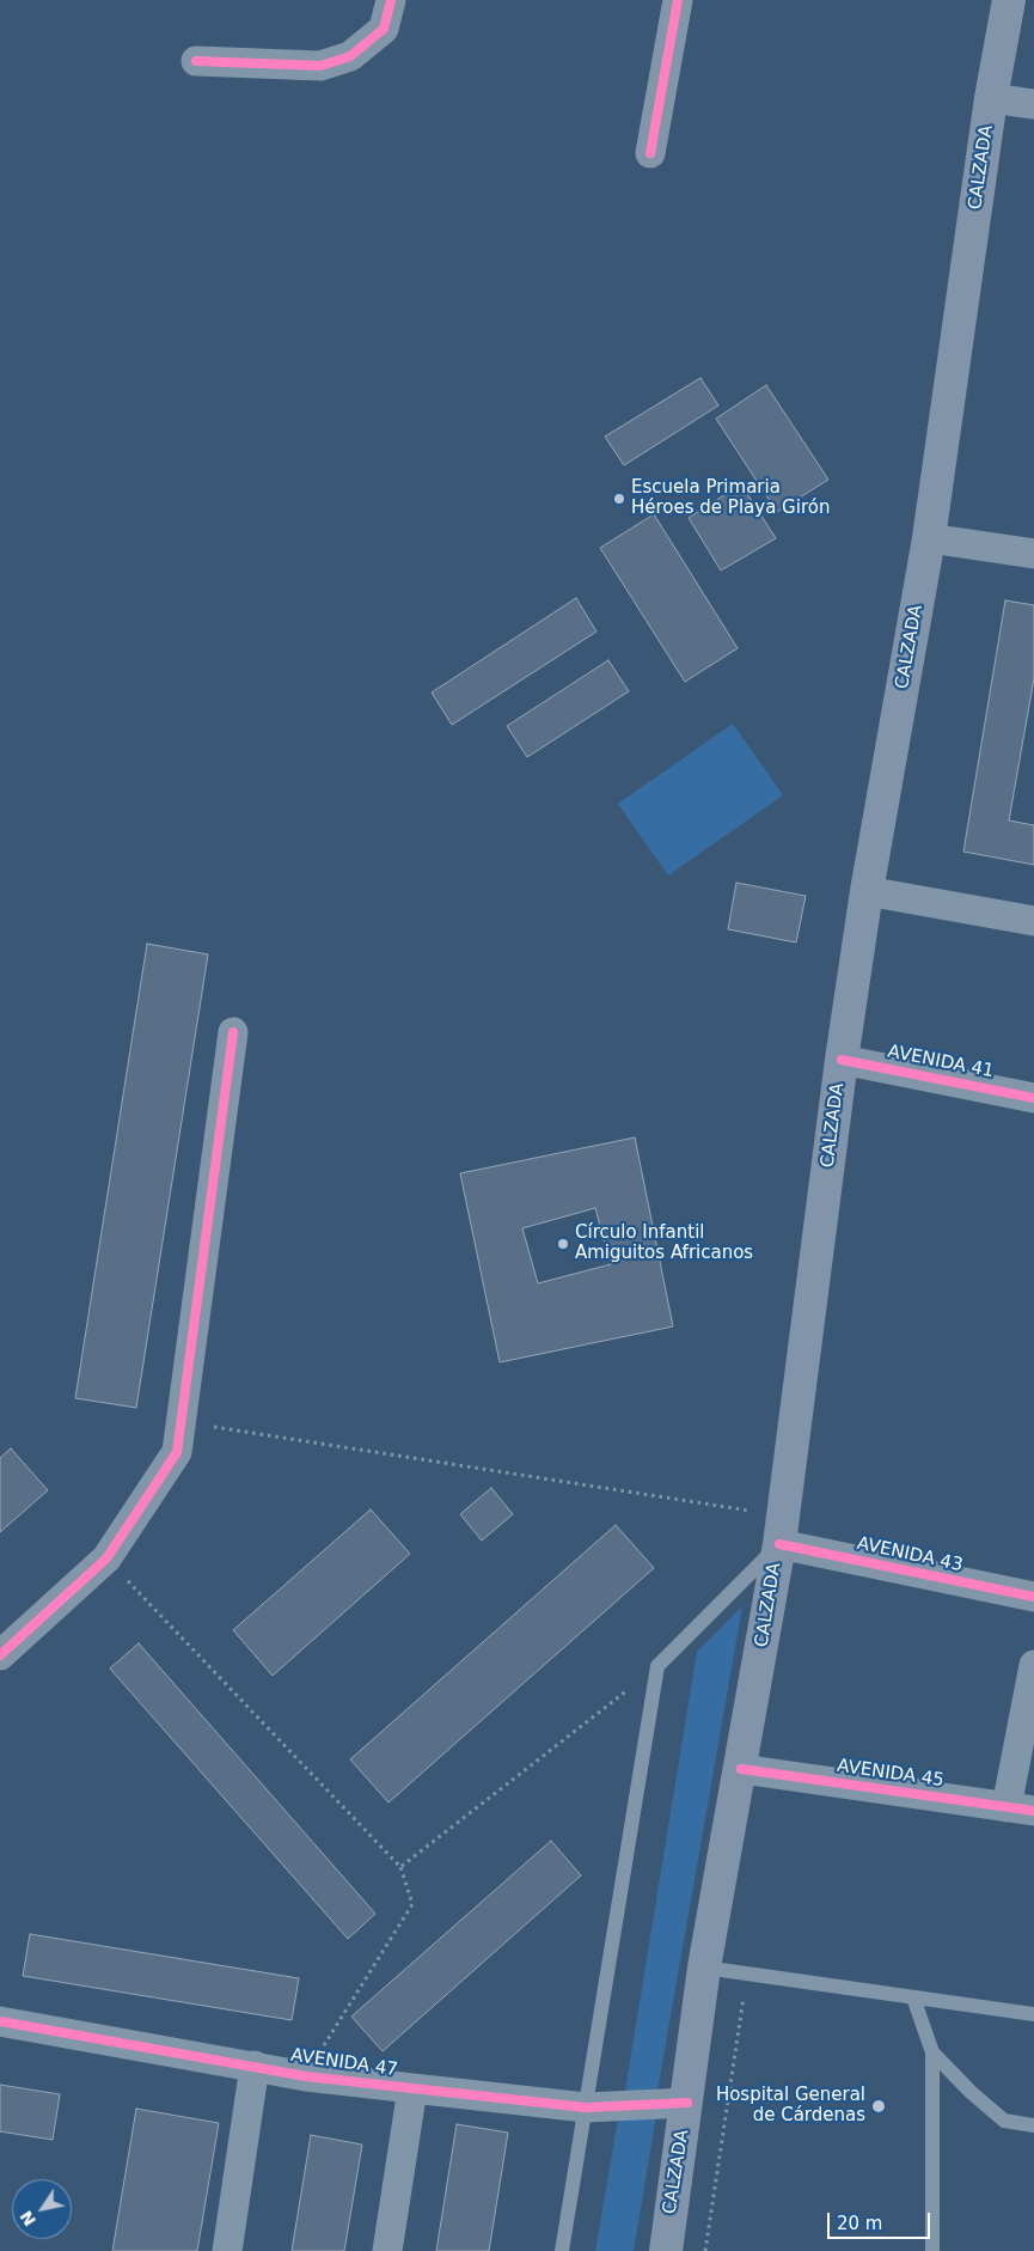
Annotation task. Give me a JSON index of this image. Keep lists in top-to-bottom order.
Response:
{
  "streets": {
    "main road": ["CALZADA"],
    "street": [
      "AVENIDA 41",
      "AVENIDA 43",
      "AVENIDA 45",
      "AVENIDA 47"
    ]
  },
  "crossings": [
    ["CALZADA", "AVENIDA 41"],
    ["CALZADA", "AVENIDA 43"],
    ["CALZADA", "AVENIDA 45"],
    ["CALZADA", "AVENIDA 47"]
  ],
  "places": ["Escuela Primaria Héroes de Playa Girón", "Círculo Infantil Amiguitos Africanos", "Hospital General de Cárdenas"],
  "scale_bar": "20 m",
  "north": "bottom left"
}
